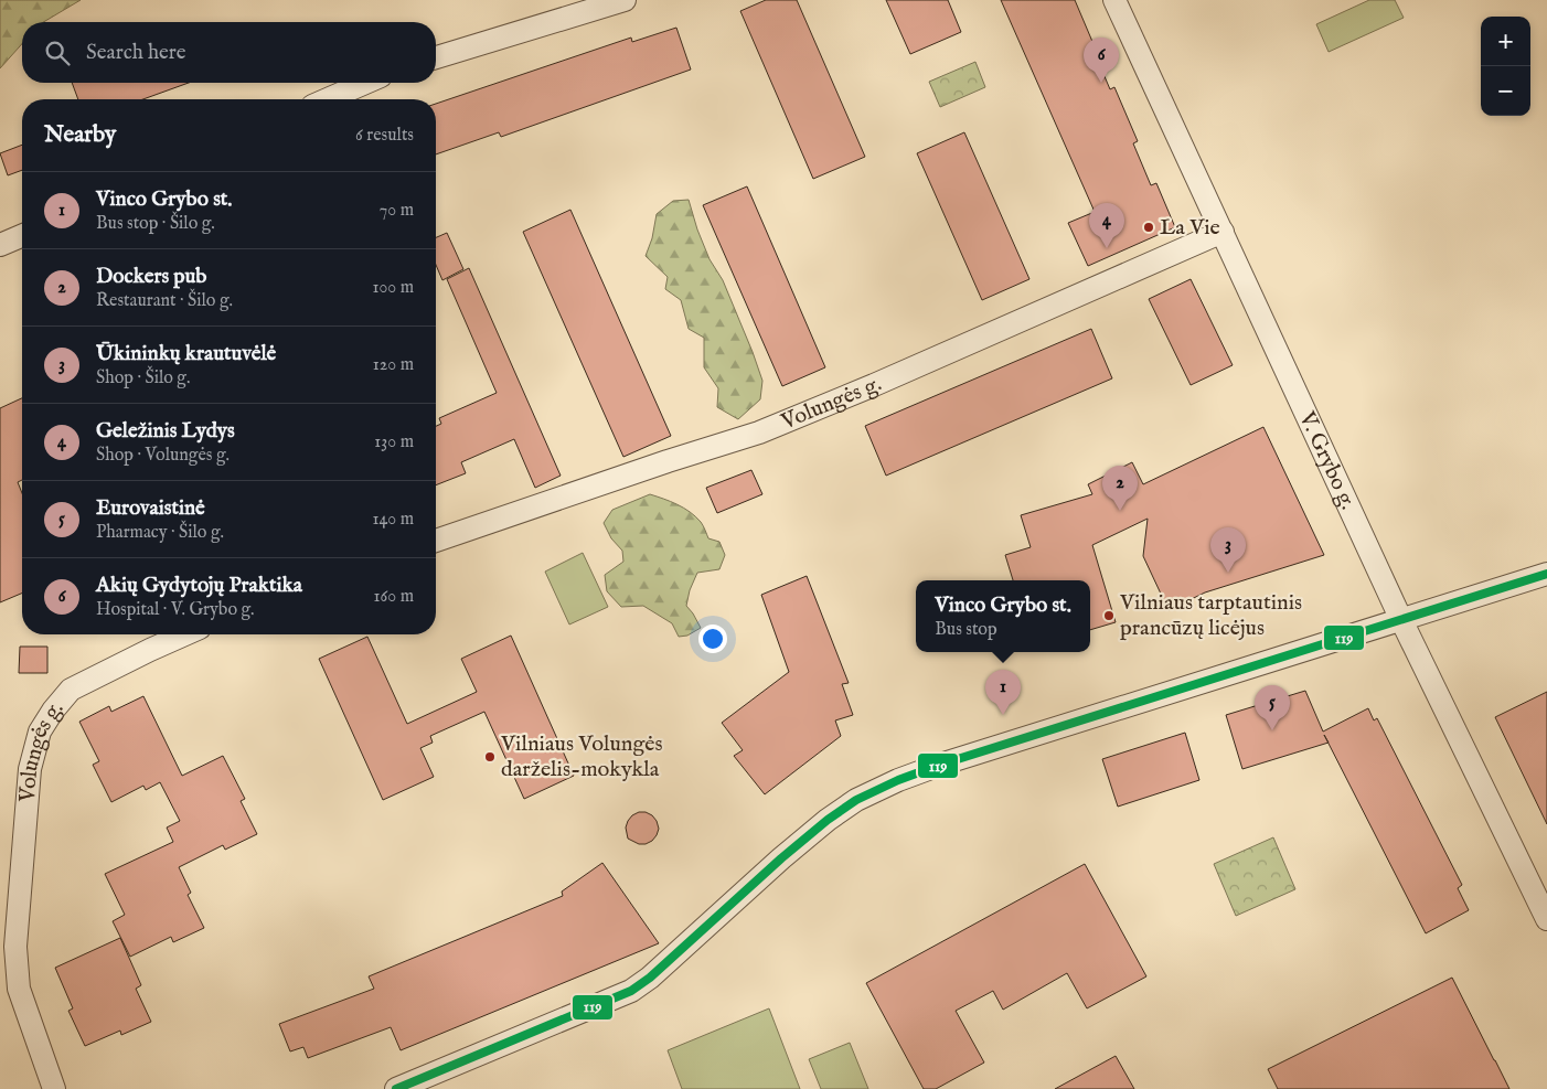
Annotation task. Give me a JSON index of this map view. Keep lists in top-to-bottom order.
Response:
{
  "streets": {
    "street": ["Volungės g.", "V. Grybo g."]
  },
  "crossings": [
    ["Volungės g.", "V. Grybo g."]
  ],
  "places": ["La Vie", "Vilniaus tarptautinis prancūzų licėjus", "Vilniaus Volungės darželis-mokykla"],
  "lines": ["transit line 119"],
  "page": {
    "map_buttons": ["+", "−"],
    "search": "Search here",
    "pins": [
      "6",
      "4",
      "2",
      "3",
      "1",
      "5"
    ],
    "heading": ["Nearby", "6 results"],
    "list": [
      {
        "mark": "1",
        "name": "Vinco Grybo st.",
        "note": "Bus stop · Šilo g.",
        "value": "70 m"
      },
      {
        "mark": "2",
        "name": "Dockers pub",
        "note": "Restaurant · Šilo g.",
        "value": "100 m"
      },
      {
        "mark": "3",
        "name": "Ūkininkų krautuvėlė",
        "note": "Shop · Šilo g.",
        "value": "120 m"
      },
      {
        "mark": "4",
        "name": "Geležinis Lydys",
        "note": "Shop · Volungės g.",
        "value": "130 m"
      },
      {
        "mark": "5",
        "name": "Eurovaistinė",
        "note": "Pharmacy · Šilo g.",
        "value": "140 m"
      },
      {
        "mark": "6",
        "name": "Akių Gydytojų Praktika",
        "note": "Hospital · V. Grybo g.",
        "value": "160 m"
      }
    ],
    "popup": ["Vinco Grybo st.", "Bus stop"]
  }
}
